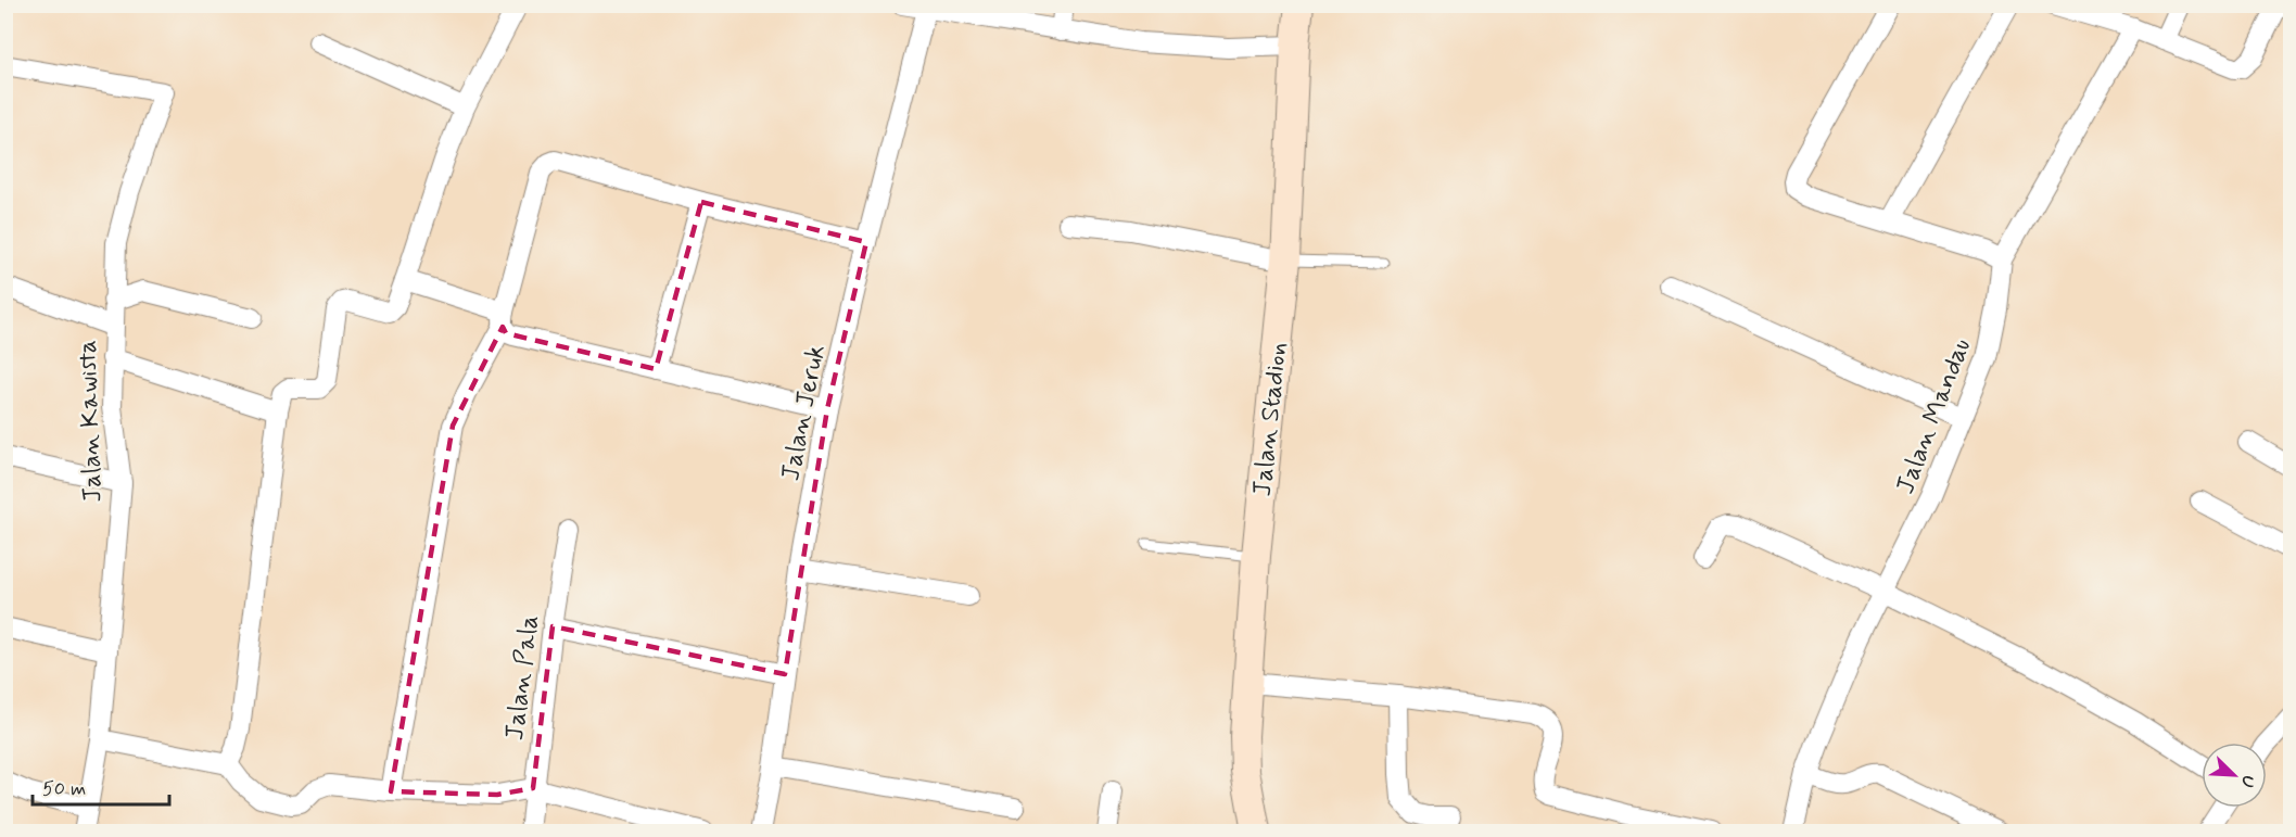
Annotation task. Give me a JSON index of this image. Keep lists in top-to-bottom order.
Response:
{
  "streets": {
    "street": [
      "Jalan Jeruk",
      "Jalan Mandau",
      "Jalan Stadion",
      "Jalan Kawista",
      "Jalan Pala"
    ]
  },
  "scale_bar": "50 m",
  "north": "bottom right"
}
